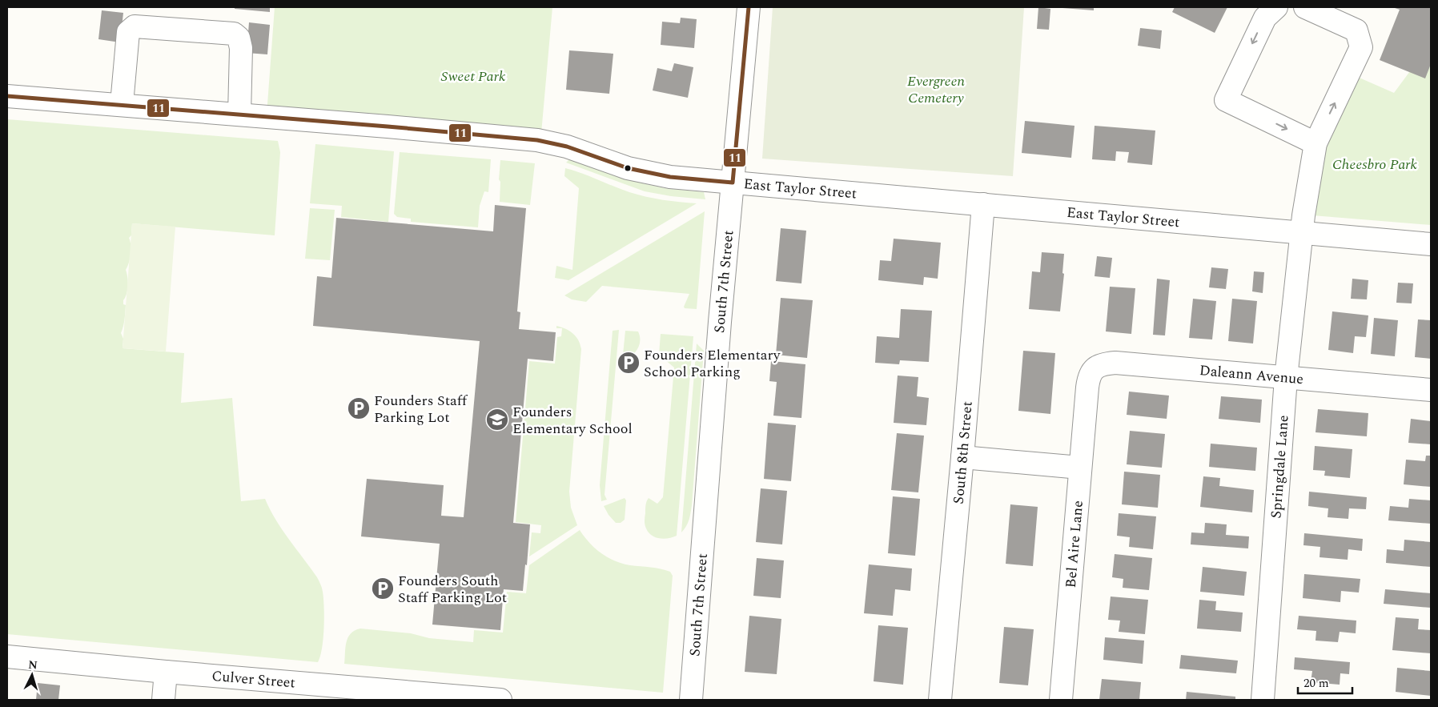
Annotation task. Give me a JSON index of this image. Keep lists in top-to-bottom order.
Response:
{
  "streets": {
    "street": [
      "East Taylor Street",
      "South 7th Street",
      "Daleann Avenue",
      "South 8th Street",
      "Springdale Lane",
      "Bel Aire Lane",
      "Culver Street"
    ]
  },
  "crossings": [
    ["East Taylor Street", "South 7th Street"],
    ["East Taylor Street", "South 8th Street"],
    ["East Taylor Street", "Springdale Lane"],
    ["Daleann Avenue", "Springdale Lane"],
    ["Daleann Avenue", "Bel Aire Lane"]
  ],
  "parks": ["Sweet Park", "Evergreen Cemetery", "Cheesbro Park"],
  "places": {
    "parking": ["Founders Elementary School Parking", "Founders Staff Parking Lot", "Founders South Staff Parking Lot"],
    "school or university": ["Founders Elementary School"]
  },
  "lines": ["transit line 11"],
  "scale_bar": "20 m",
  "north": "top"
}
